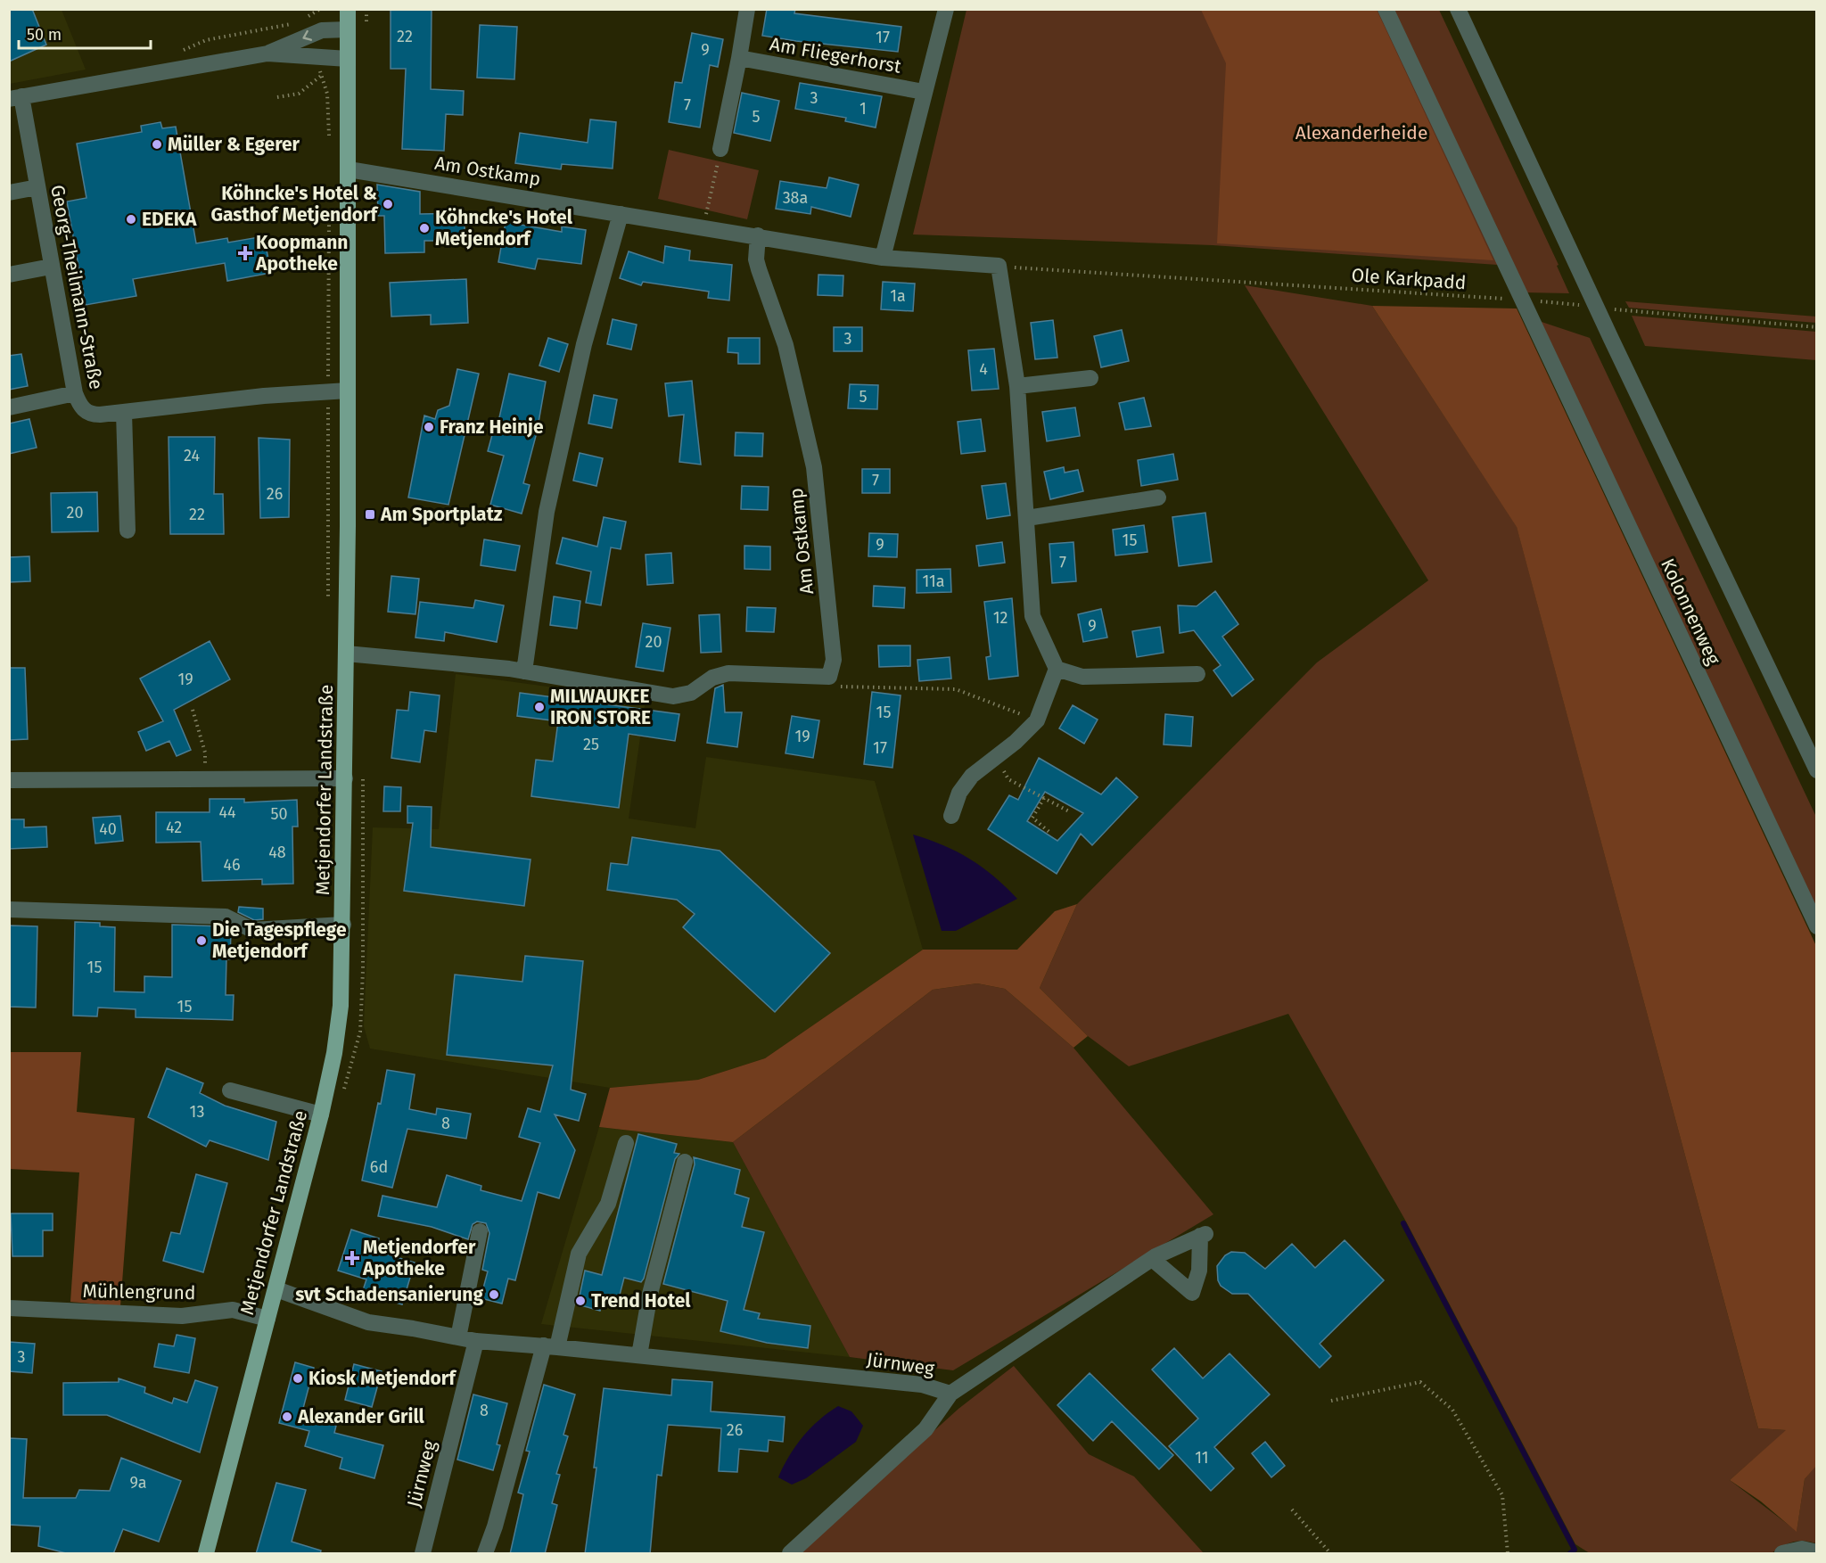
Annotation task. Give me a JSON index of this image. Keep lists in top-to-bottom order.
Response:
{
  "streets": {
    "main road": ["Metjendorfer Landstraße"],
    "street": [
      "Am Fliegerhorst",
      "Am Ostkamp",
      "Georg-Theilmann-Straße",
      "Kolonnenweg",
      "Mühlengrund",
      "Jürnweg"
    ],
    "path": ["Ole Karkpadd"]
  },
  "crossings": [
    ["Am Ostkamp", "Metjendorfer Landstraße"],
    ["Ole Karkpadd", "Kolonnenweg"],
    ["Georg-Theilmann-Straße", "Metjendorfer Landstraße"],
    ["Metjendorfer Landstraße", "Mühlengrund"],
    ["Metjendorfer Landstraße", "Jürnweg"]
  ],
  "parks": ["Alexanderheide"],
  "places": {
    "other": [
      "Müller & Egerer",
      "Köhncke's Hotel & Gasthof Metjendorf",
      "EDEKA",
      "Köhncke's Hotel Metjendorf",
      "Franz Heinje",
      "MILWAUKEE IRON STORE",
      "Die Tagespflege Metjendorf",
      "svt Schadensanierung",
      "Trend Hotel",
      "Kiosk Metjendorf",
      "Alexander Grill"
    ],
    "health": ["Koopmann Apotheke", "Metjendorfer Apotheke"],
    "transit": ["Am Sportplatz"]
  },
  "house_numbers": [
    "22",
    "17",
    "9",
    "3",
    "7",
    "1",
    "5",
    "38a",
    "1a",
    "3",
    "4",
    "5",
    "24",
    "7",
    "26",
    "20",
    "22",
    "15",
    "9",
    "7",
    "11a",
    "12",
    "9",
    "20",
    "19",
    "15",
    "19",
    "25",
    "17",
    "44",
    "50",
    "42",
    "40",
    "48",
    "46",
    "15",
    "15",
    "13",
    "8",
    "6d",
    "3",
    "8",
    "26",
    "11",
    "9a"
  ],
  "scale_bar": "50 m"
}
